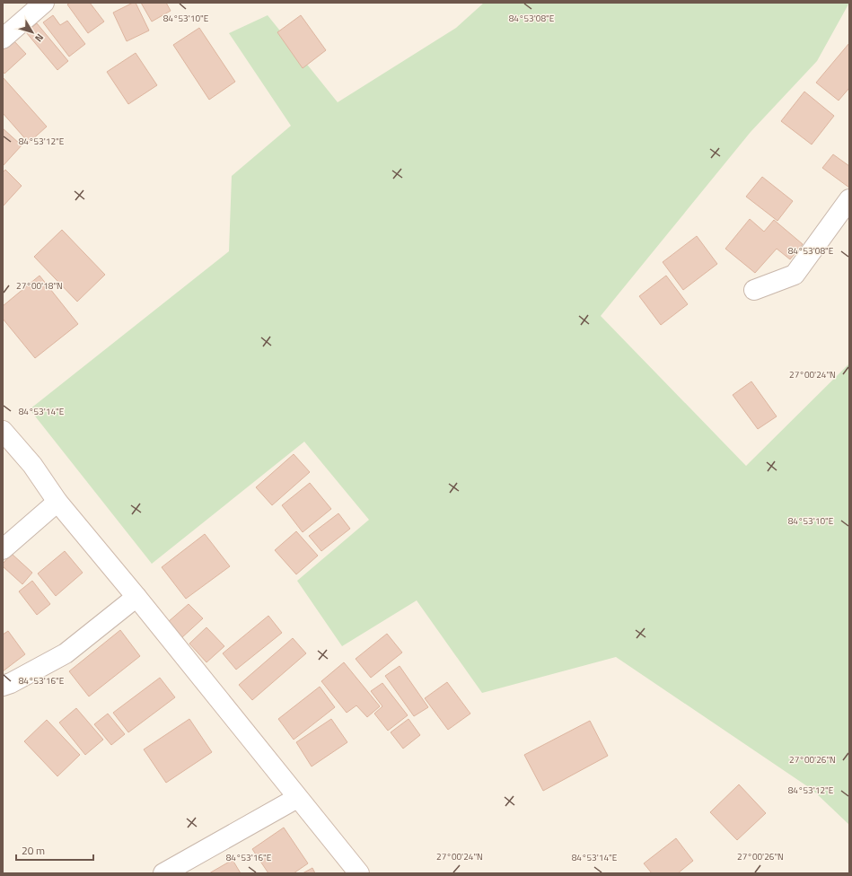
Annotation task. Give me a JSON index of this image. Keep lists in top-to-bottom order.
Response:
{
  "scale_bar": "20 m",
  "north": "bottom right",
  "coordinates": [
    "84°53'10\"E",
    "84°53'08\"E",
    "84°53'12\"E",
    "27°00'18\"N",
    "27°00'24\"N",
    "84°53'14\"E",
    "84°53'16\"E",
    "27°00'26\"N"
  ]
}
